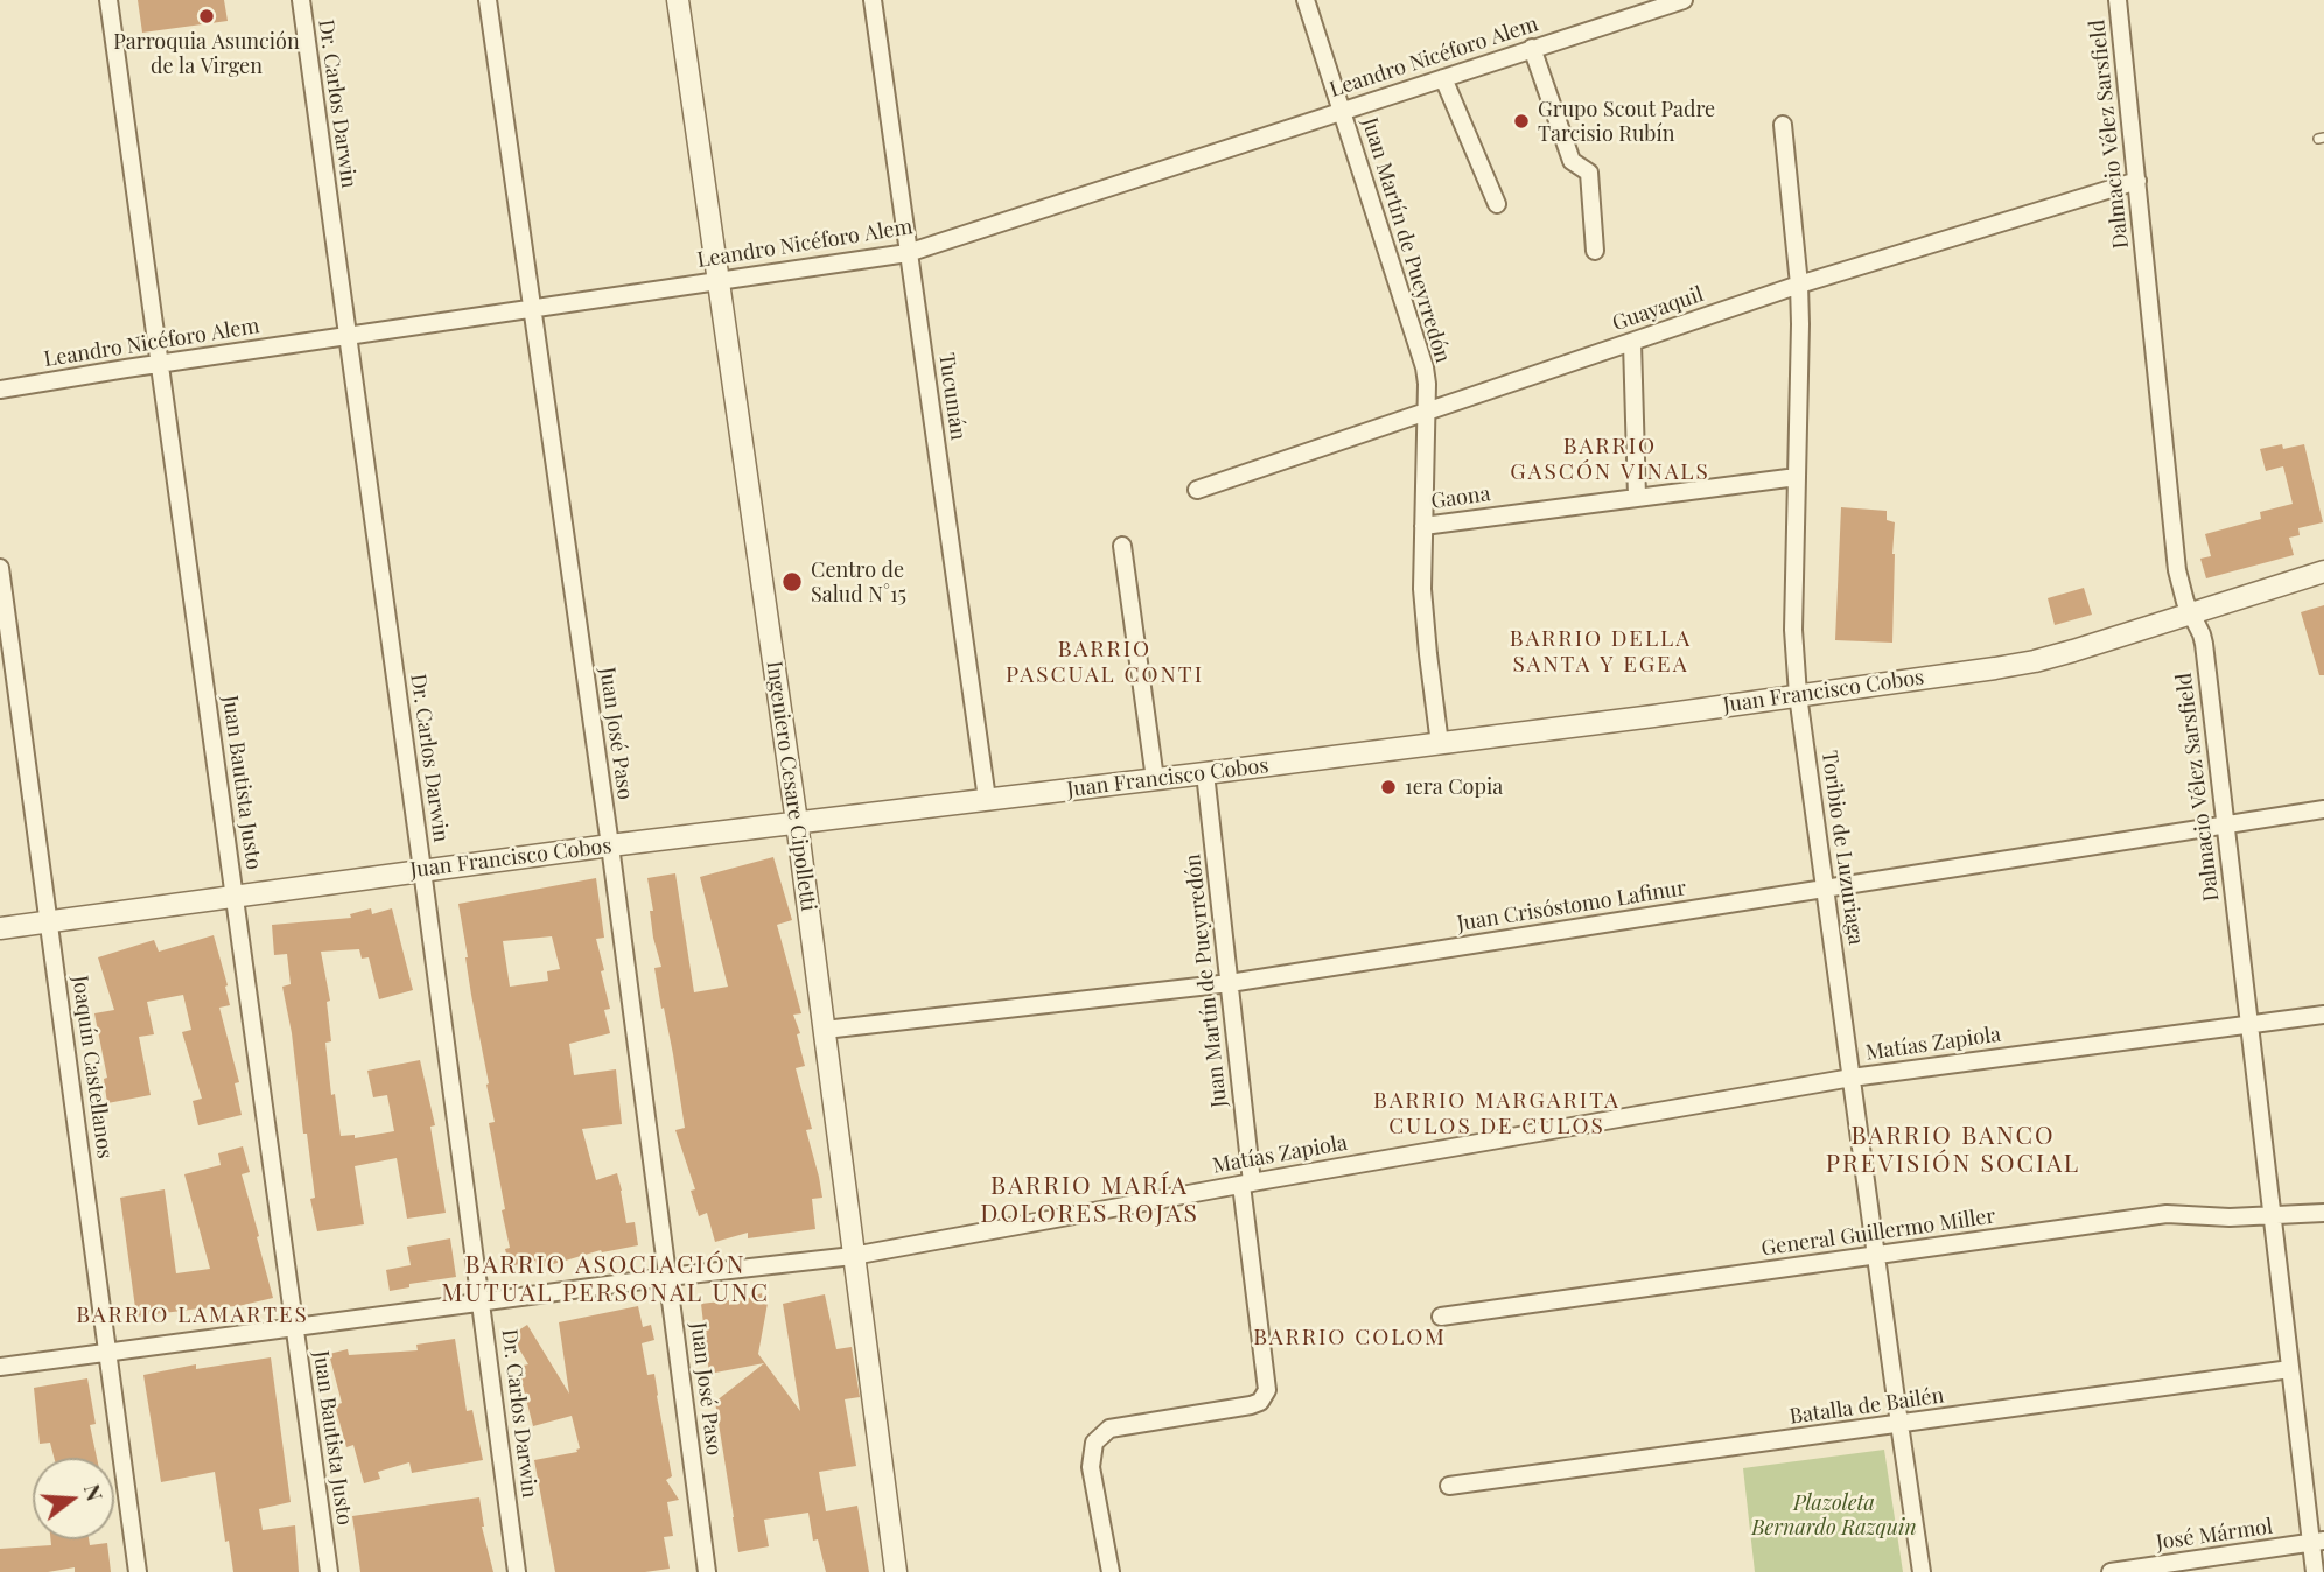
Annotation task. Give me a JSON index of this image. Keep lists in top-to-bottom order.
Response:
{
  "streets": {
    "street": [
      "Leandro Nicéforo Alem",
      "Dr. Carlos Darwin",
      "Dalmacio Vélez Sarsfield",
      "Juan Martín de Pueyrredón",
      "Guayaquil",
      "Tucumán",
      "Gaona",
      "Juan Francisco Cobos",
      "Juan José Paso",
      "Juan Bautista Justo",
      "Ingeniero Cesare Cipolletti",
      "Toribio de Luzuriaga",
      "Juan Crisóstomo Lafinur",
      "Matías Zapiola",
      "Joaquín Castellanos",
      "General Guillermo Miller",
      "Batalla de Bailén",
      "José Mármol"
    ]
  },
  "crossings": [
    ["Leandro Nicéforo Alem", "Dr. Carlos Darwin"],
    ["Leandro Nicéforo Alem", "Juan Martín de Pueyrredón"],
    ["Leandro Nicéforo Alem", "Tucumán"],
    ["Leandro Nicéforo Alem", "Juan José Paso"],
    ["Leandro Nicéforo Alem", "Juan Bautista Justo"],
    ["Leandro Nicéforo Alem", "Ingeniero Cesare Cipolletti"],
    ["Dr. Carlos Darwin", "Juan Francisco Cobos"],
    ["Dr. Carlos Darwin", "Matías Zapiola"],
    ["Dalmacio Vélez Sarsfield", "Guayaquil"],
    ["Dalmacio Vélez Sarsfield", "Juan Francisco Cobos"],
    ["Dalmacio Vélez Sarsfield", "Juan Crisóstomo Lafinur"],
    ["Dalmacio Vélez Sarsfield", "Matías Zapiola"],
    ["Dalmacio Vélez Sarsfield", "General Guillermo Miller"],
    ["Dalmacio Vélez Sarsfield", "Batalla de Bailén"],
    ["Dalmacio Vélez Sarsfield", "José Mármol"],
    ["Juan Martín de Pueyrredón", "Guayaquil"],
    ["Juan Martín de Pueyrredón", "Gaona"],
    ["Juan Martín de Pueyrredón", "Juan Francisco Cobos"],
    ["Juan Martín de Pueyrredón", "Juan Crisóstomo Lafinur"],
    ["Juan Martín de Pueyrredón", "Matías Zapiola"],
    ["Guayaquil", "Toribio de Luzuriaga"],
    ["Tucumán", "Juan Francisco Cobos"],
    ["Gaona", "Toribio de Luzuriaga"],
    ["Juan Francisco Cobos", "Juan José Paso"],
    ["Juan Francisco Cobos", "Juan Bautista Justo"],
    ["Juan Francisco Cobos", "Ingeniero Cesare Cipolletti"],
    ["Juan Francisco Cobos", "Toribio de Luzuriaga"],
    ["Juan Francisco Cobos", "Joaquín Castellanos"],
    ["Juan José Paso", "Matías Zapiola"],
    ["Juan Bautista Justo", "Matías Zapiola"],
    ["Ingeniero Cesare Cipolletti", "Juan Crisóstomo Lafinur"],
    ["Ingeniero Cesare Cipolletti", "Matías Zapiola"],
    ["Toribio de Luzuriaga", "Juan Crisóstomo Lafinur"],
    ["Toribio de Luzuriaga", "Matías Zapiola"],
    ["Toribio de Luzuriaga", "General Guillermo Miller"],
    ["Toribio de Luzuriaga", "Batalla de Bailén"],
    ["Matías Zapiola", "Joaquín Castellanos"]
  ],
  "districts": [
    "BARRIO GASCÓN VINALS",
    "BARRIO DELLA SANTA Y EGEA",
    "BARRIO PASCUAL CONTI",
    "BARRIO MARGARITA CULOS DE CULOS",
    "BARRIO BANCO PREVISIÓN SOCIAL",
    "BARRIO MARÍA DOLORES ROJAS",
    "BARRIO ASOCIACIÓN MUTUAL PERSONAL UNC",
    "BARRIO LAMARTES",
    "BARRIO COLOM"
  ],
  "parks": ["Plazoleta Bernardo Razquin"],
  "places": [
    "Parroquia Asunción de la Virgen",
    "Grupo Scout Padre Tarcisio Rubín",
    "Centro de Salud N°15",
    "1era Copia"
  ],
  "north": "right"
}
